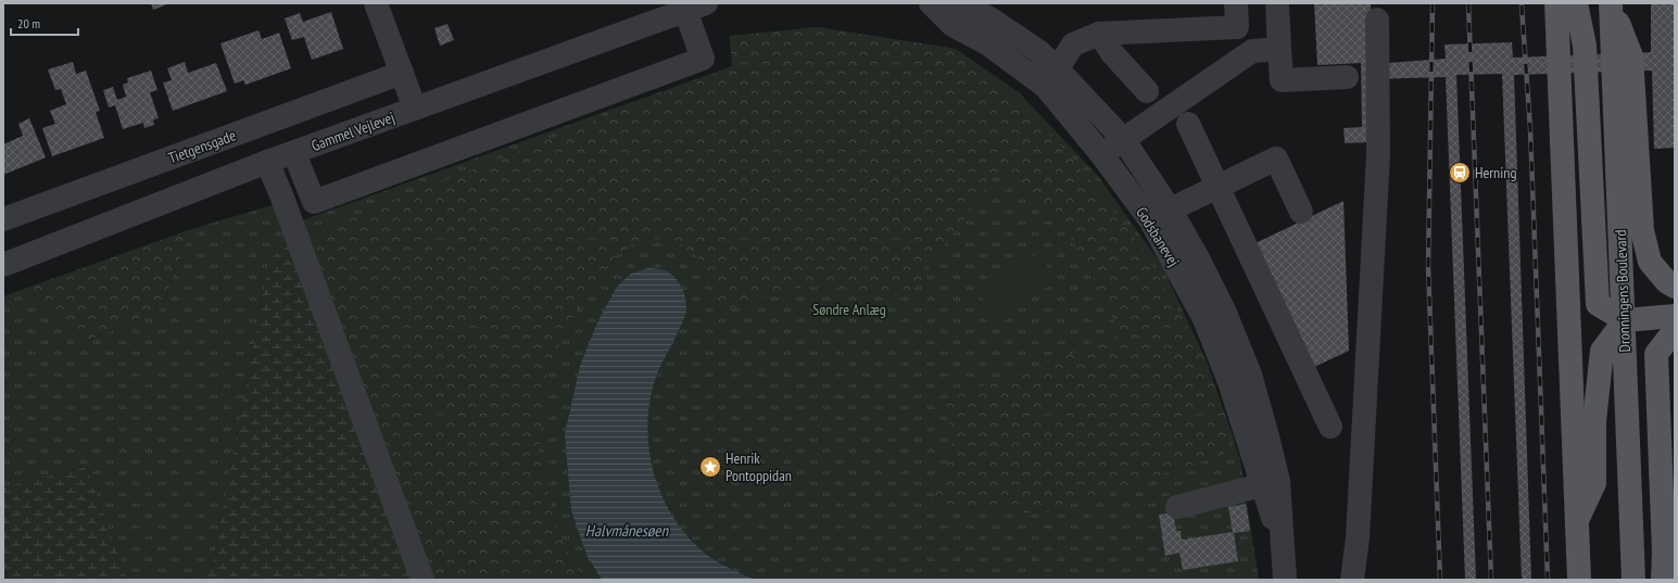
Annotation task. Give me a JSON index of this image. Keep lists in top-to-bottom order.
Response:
{
  "streets": {
    "main road": ["Dronningens Boulevard"],
    "street": ["Gammel Vejlevej", "Tietgensgade", "Godsbanevej"]
  },
  "water": ["Halvmånesøen"],
  "parks": ["Søndre Anlæg"],
  "places": {
    "station": ["Herning"],
    "place": ["Henrik Pontoppidan"]
  },
  "scale_bar": "20 m"
}
